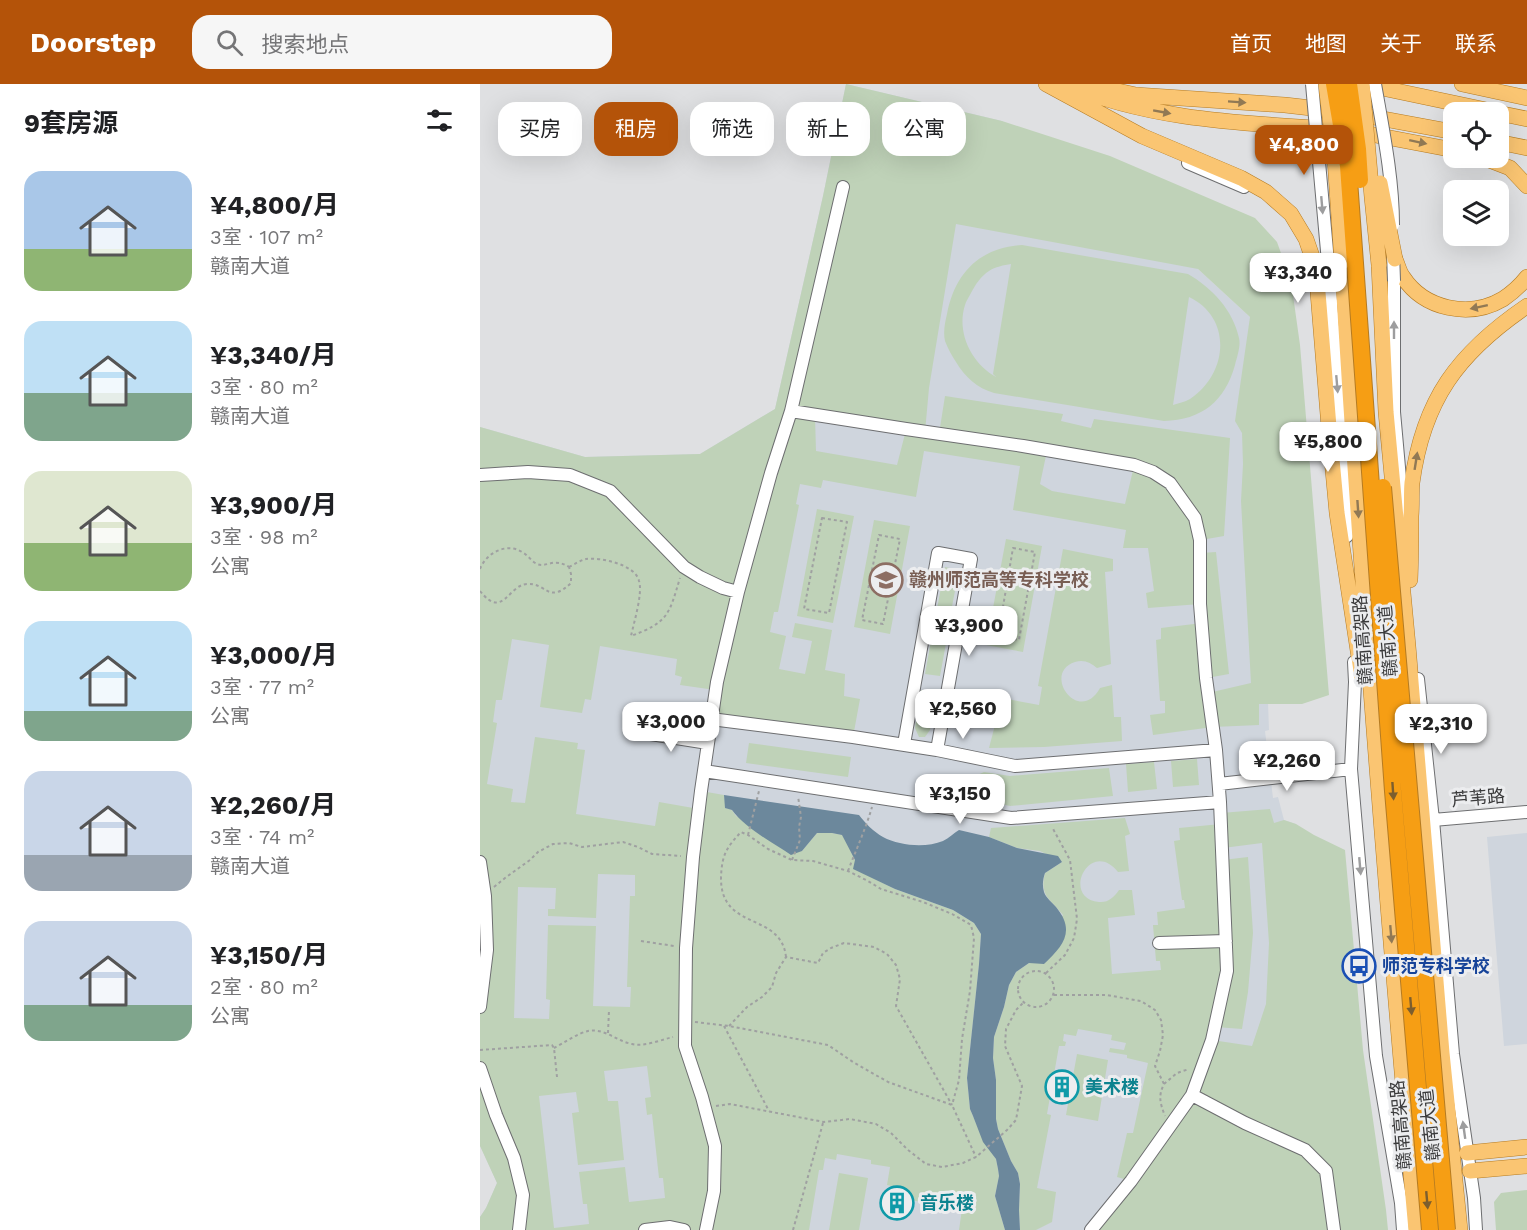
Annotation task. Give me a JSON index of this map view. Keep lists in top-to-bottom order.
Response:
{
  "streets": {
    "highway": ["赣南高架路"],
    "main road": ["赣南大道"],
    "street": ["芦苇路"]
  },
  "places": {
    "school or university": ["赣州师范高等专科学校"],
    "bus stop": ["师范专科学校"],
    "building": ["美术楼", "音乐楼"]
  },
  "page": {
    "header": "Doorstep",
    "search": "搜索地点",
    "nav": [
      "首页",
      "地图",
      "关于",
      "联系"
    ],
    "heading": "9套房源",
    "chip": [
      "买房",
      "租房",
      "筛选",
      "新上",
      "公寓"
    ],
    "price": [
      "¥4,800",
      "¥3,340",
      "¥5,800",
      "¥3,900",
      "¥2,560",
      "¥3,000",
      "¥2,310",
      "¥2,260",
      "¥3,150"
    ],
    "list": [
      {
        "name": "¥4,800/月",
        "note": "3室 · 107 m² · 赣南大道"
      },
      {
        "name": "¥3,340/月",
        "note": "3室 · 80 m² · 赣南大道"
      },
      {
        "name": "¥3,900/月",
        "note": "3室 · 98 m² · 公寓"
      },
      {
        "name": "¥3,000/月",
        "note": "3室 · 77 m² · 公寓"
      },
      {
        "name": "¥2,260/月",
        "note": "3室 · 74 m² · 赣南大道"
      },
      {
        "name": "¥3,150/月",
        "note": "2室 · 80 m² · 公寓"
      }
    ]
  }
}
